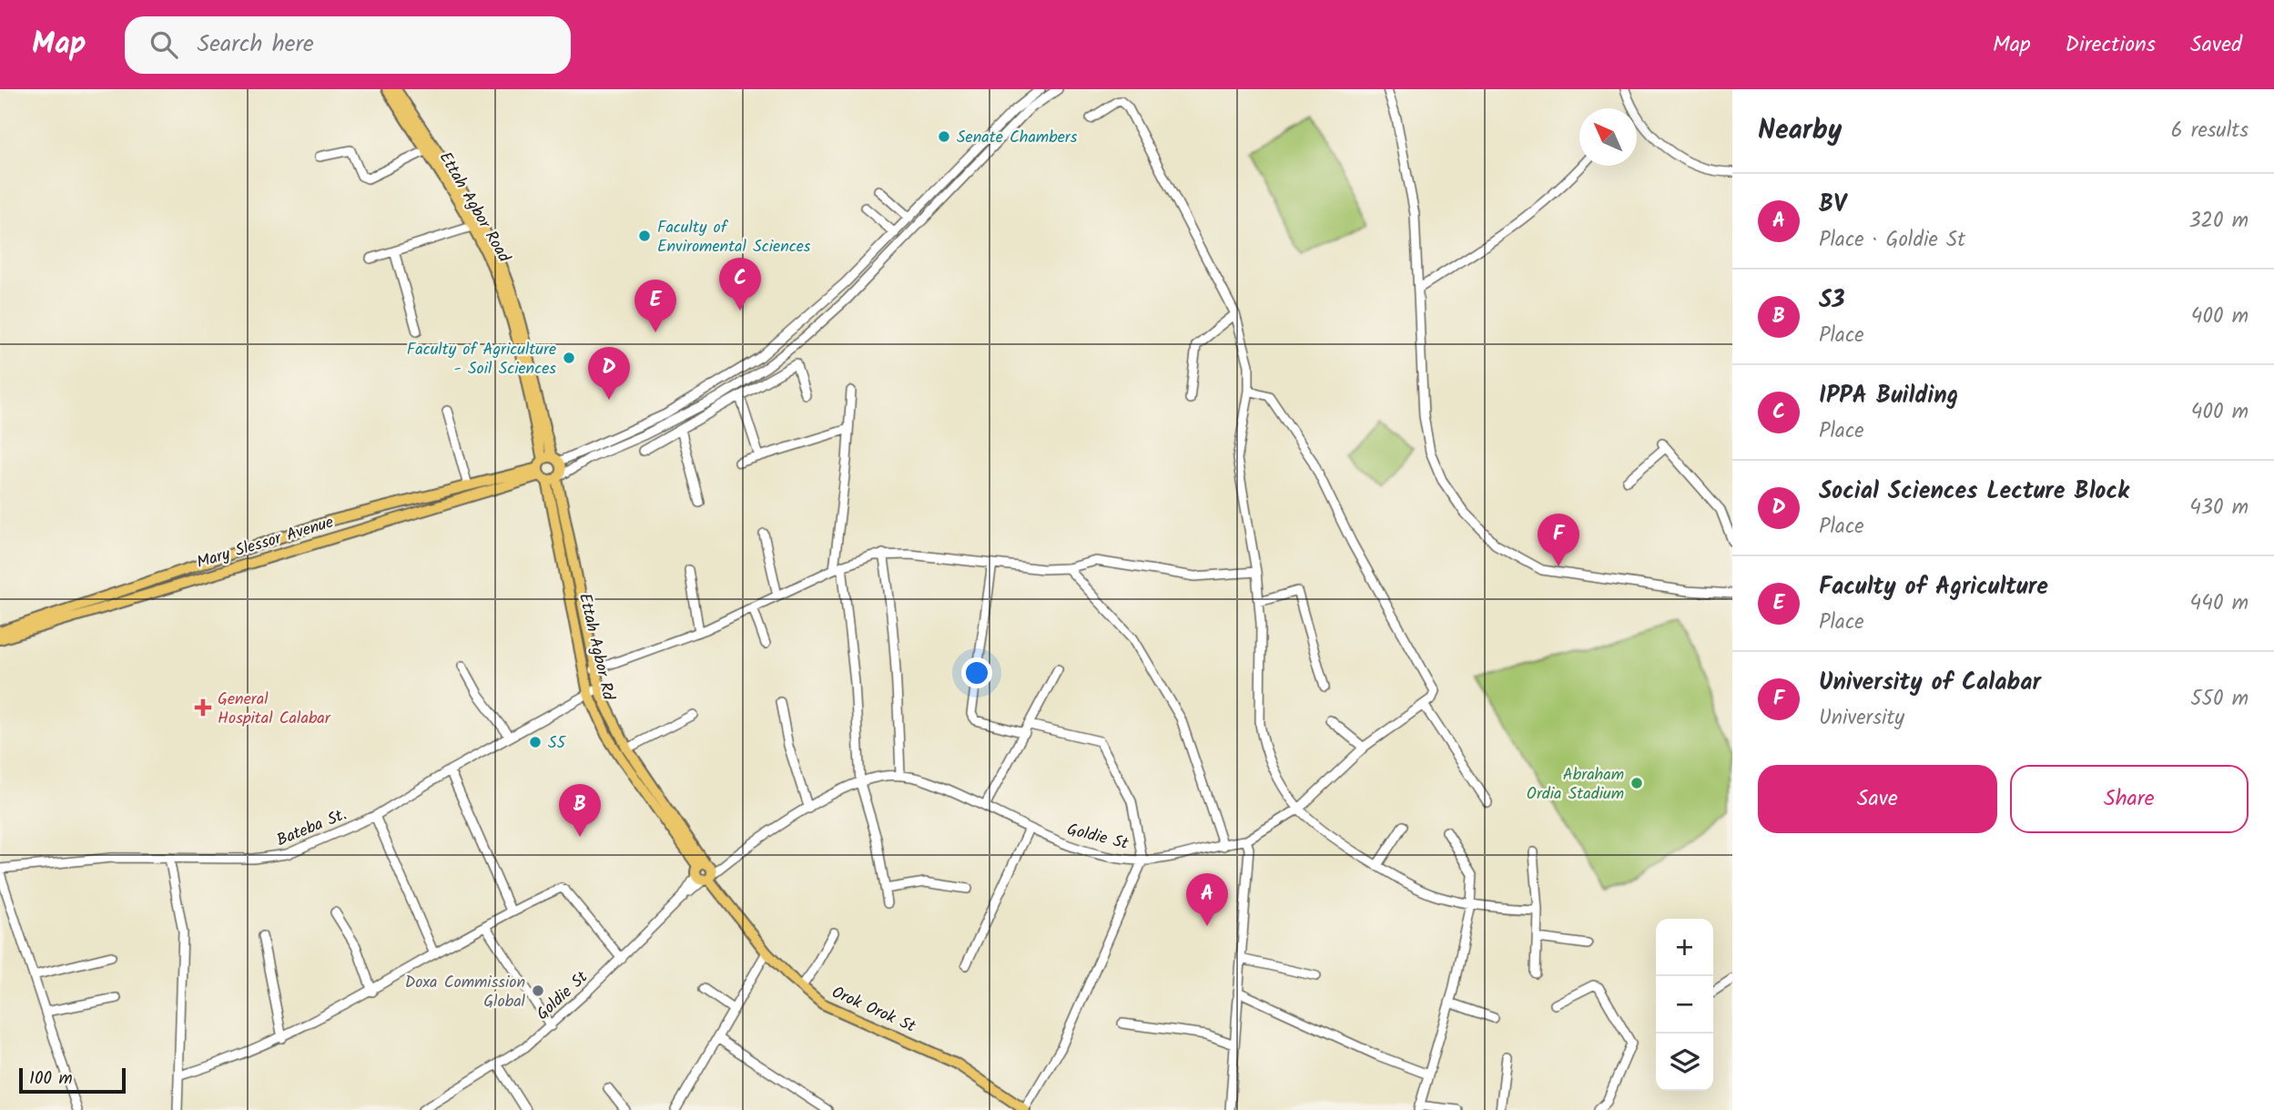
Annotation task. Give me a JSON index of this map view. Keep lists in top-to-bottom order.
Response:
{
  "streets": {
    "main road": [
      "Ettah Agbor Road",
      "Mary Slessor Avenue",
      "Ettah Agbor Rd",
      "Orok Orok St"
    ],
    "street": ["Bateba St.", "Goldie St"]
  },
  "crossings": [
    ["Ettah Agbor Road", "Mary Slessor Avenue"],
    ["Ettah Agbor Road", "Ettah Agbor Rd"],
    ["Mary Slessor Avenue", "Ettah Agbor Rd"],
    ["Ettah Agbor Rd", "Bateba St."],
    ["Ettah Agbor Rd", "Goldie St"],
    ["Ettah Agbor Rd", "Orok Orok St"],
    ["Goldie St", "Orok Orok St"]
  ],
  "places": {
    "other": [
      "Senate Chambers",
      "Faculty of Enviromental Sciences",
      "Faculty of Agriculture - Soil Sciences",
      "S5",
      "Abraham Ordia Stadium",
      "Doxa Commission Global"
    ],
    "health": ["General Hospital Calabar"]
  },
  "scale_bar": "100 m",
  "north": "top left",
  "page": {
    "header": "Map",
    "search": "Search here",
    "nav": ["Map", "Directions", "Saved"],
    "heading": ["Nearby", "6 results"],
    "list": [
      {
        "mark": "A",
        "name": "BV",
        "note": "Place · Goldie St",
        "value": "320 m"
      },
      {
        "mark": "B",
        "name": "S3",
        "note": "Place",
        "value": "400 m"
      },
      {
        "mark": "C",
        "name": "IPPA Building",
        "note": "Place",
        "value": "400 m"
      },
      {
        "mark": "D",
        "name": "Social Sciences Lecture Block",
        "note": "Place",
        "value": "430 m"
      },
      {
        "mark": "E",
        "name": "Faculty of Agriculture",
        "note": "Place",
        "value": "440 m"
      },
      {
        "mark": "F",
        "name": "University of Calabar",
        "note": "University",
        "value": "550 m"
      }
    ],
    "pins": [
      "C",
      "E",
      "D",
      "F",
      "B",
      "A"
    ],
    "buttons": ["Save", "Share"],
    "map_buttons": ["+", "−"],
    "scale": "100 m"
  }
}
